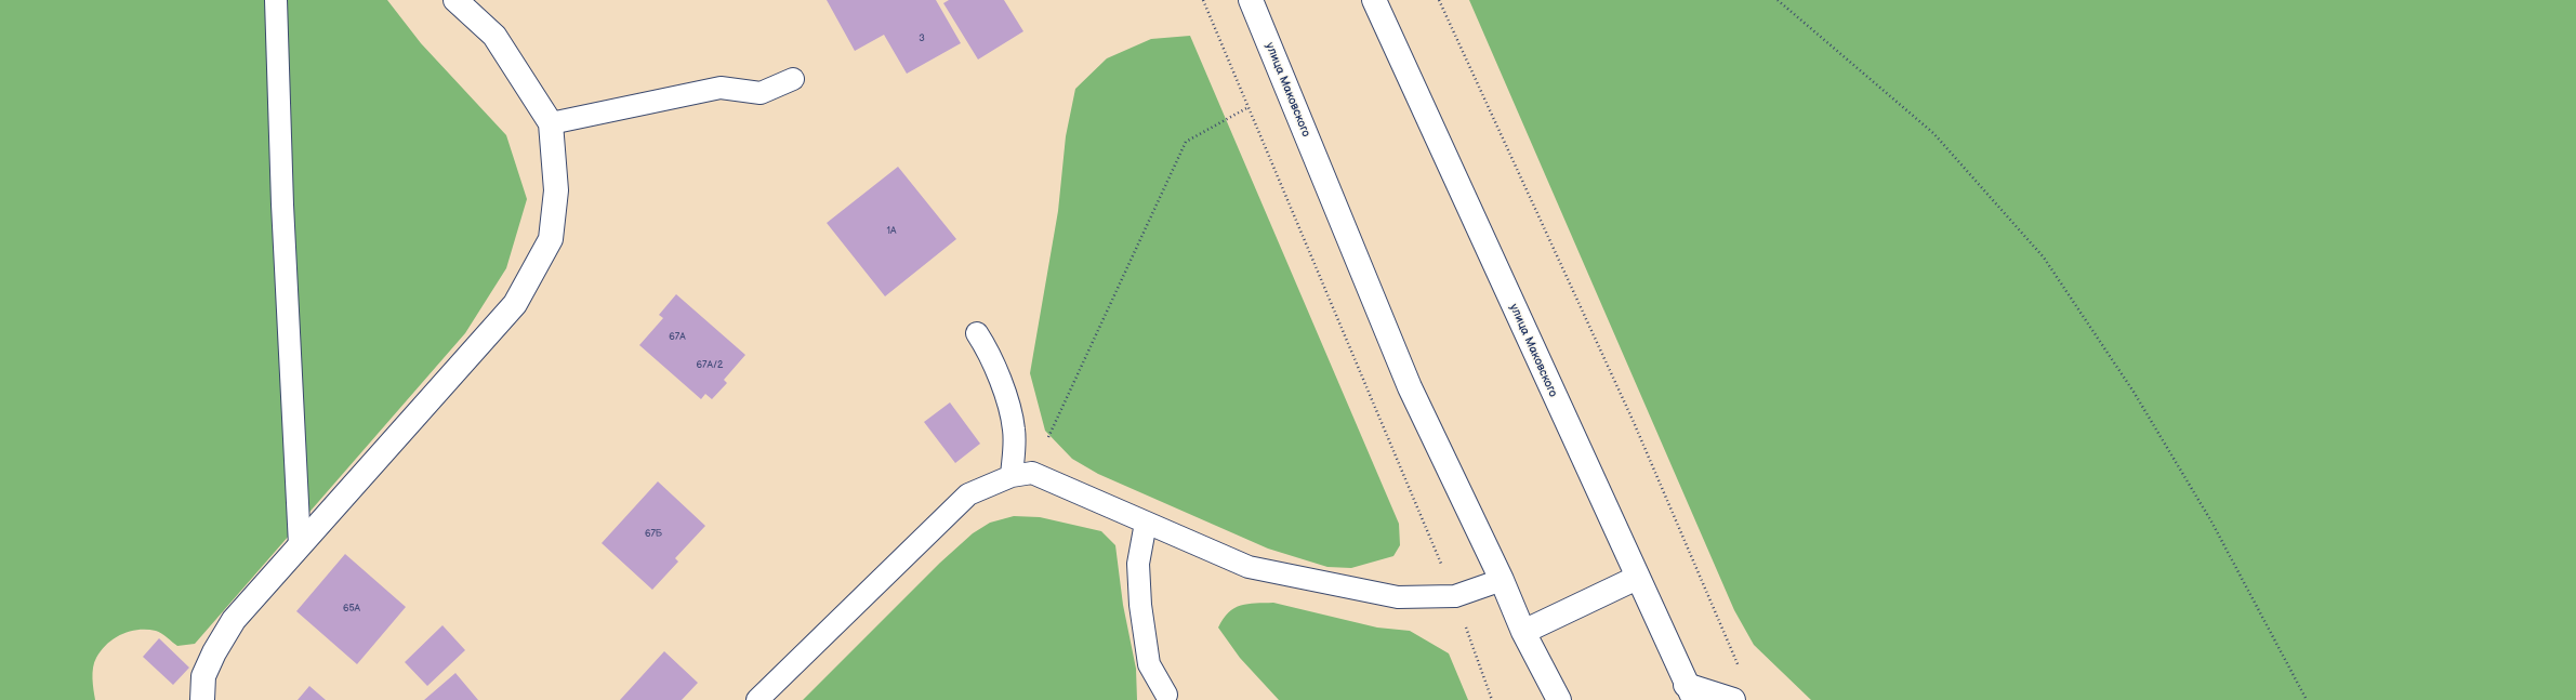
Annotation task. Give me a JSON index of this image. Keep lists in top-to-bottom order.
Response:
{
  "streets": {
    "main road": ["улица Маковского"]
  },
  "house_numbers": [
    "3",
    "1А",
    "67А",
    "67А/2",
    "67Б",
    "65А"
  ]
}
